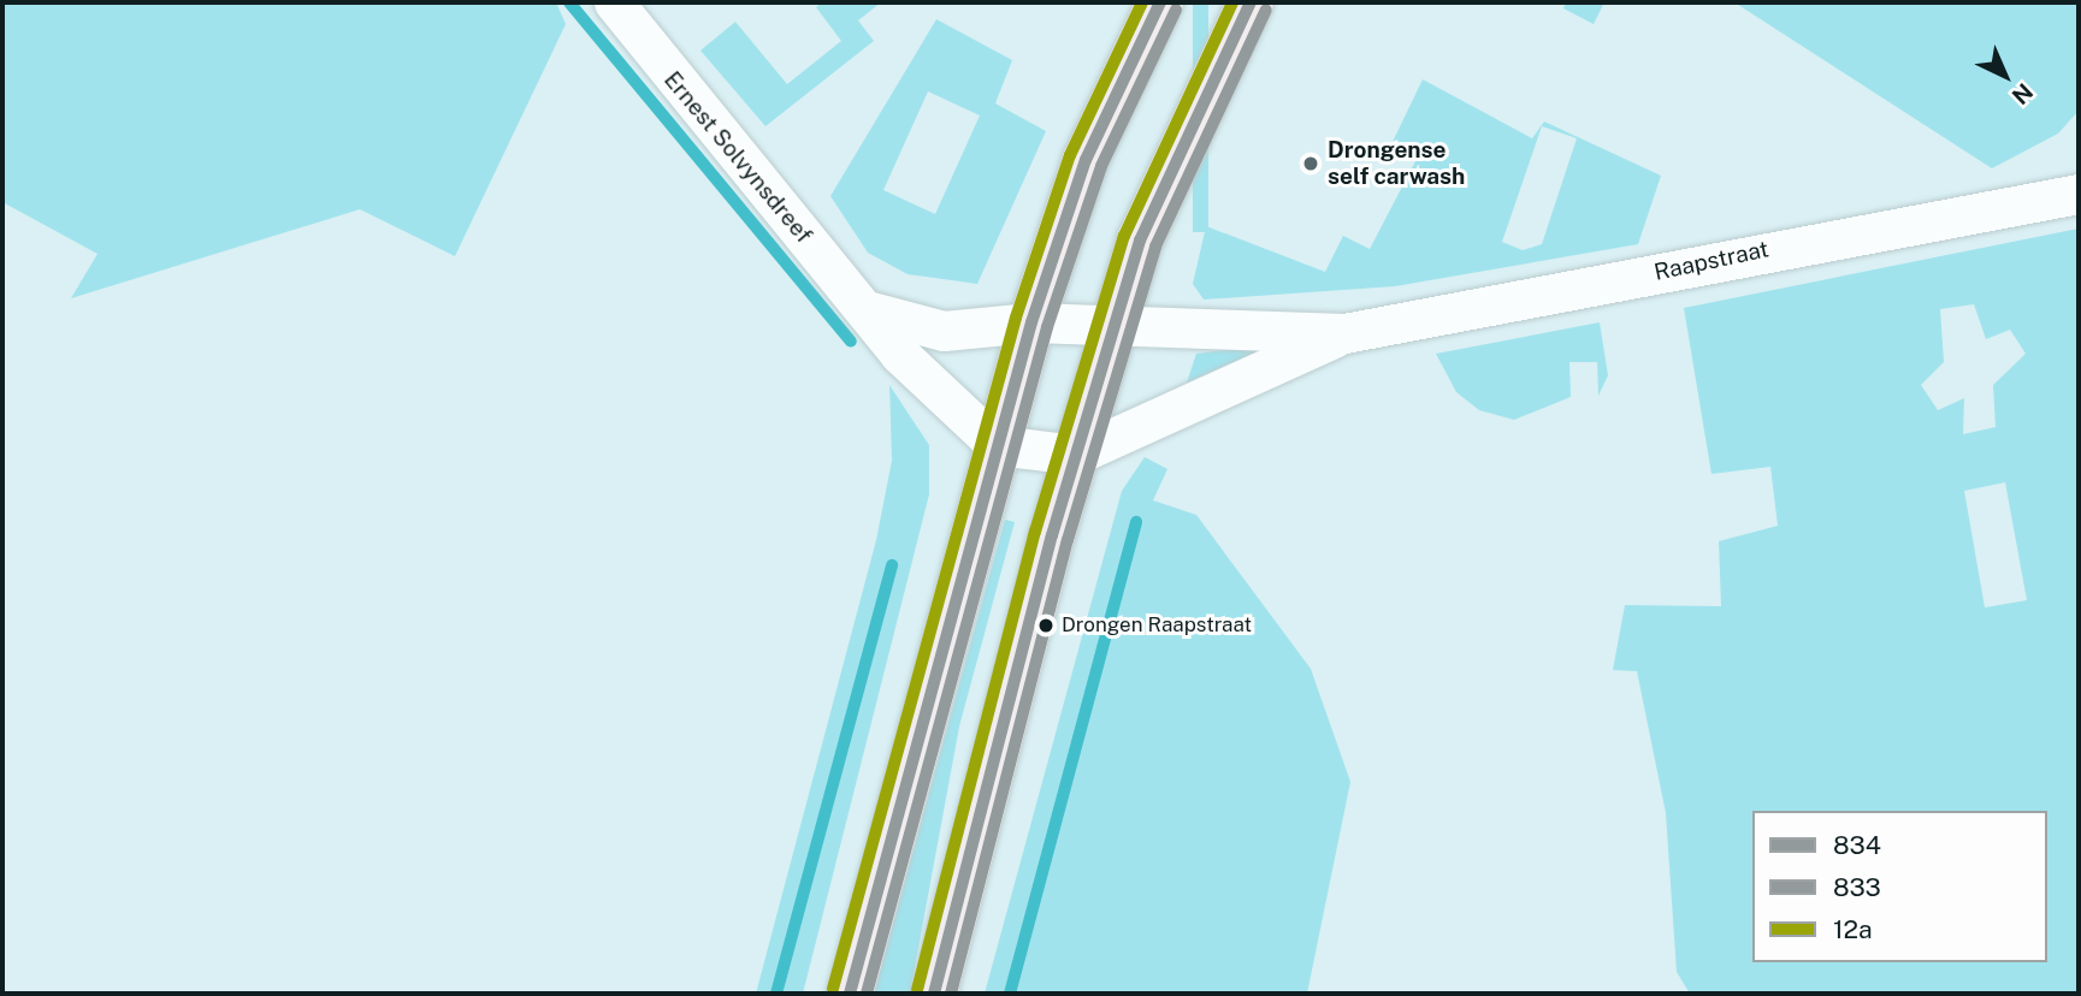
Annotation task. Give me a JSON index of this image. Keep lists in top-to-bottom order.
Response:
{
  "streets": {
    "street": ["Ernest Solvynsdreef", "Raapstraat"]
  },
  "places": ["Drongense self carwash", "Drongen Raapstraat"],
  "lines": ["transit line 834", "transit line 12a", "transit line 833"],
  "legend": ["834", "833", "12a"],
  "north": "bottom right"
}
